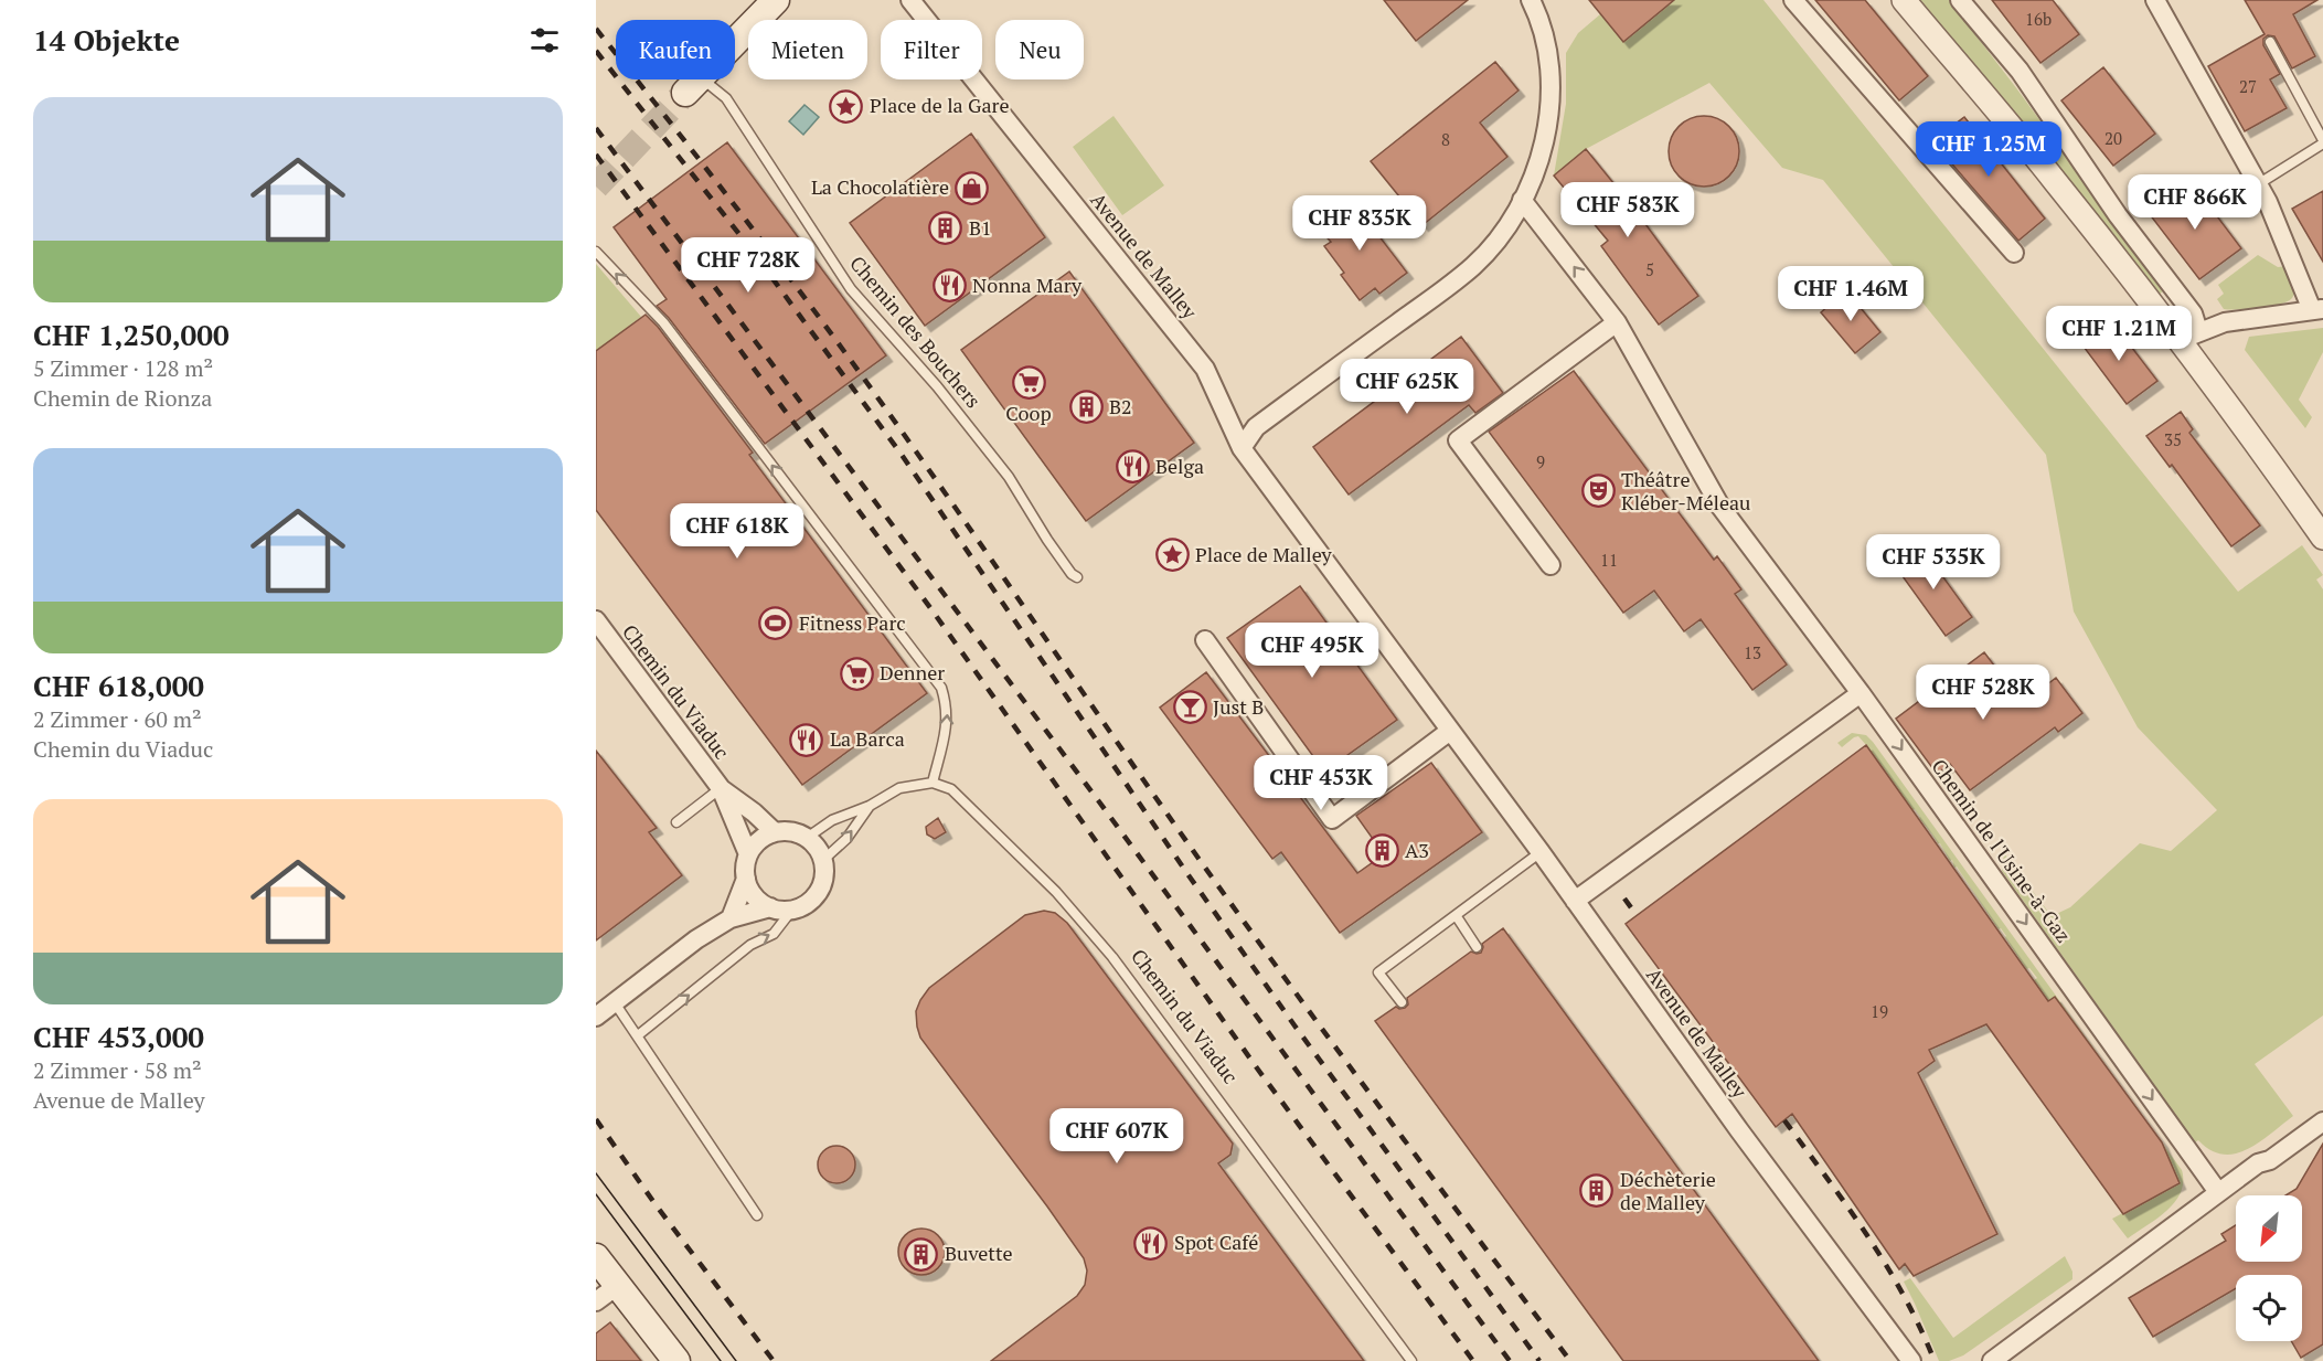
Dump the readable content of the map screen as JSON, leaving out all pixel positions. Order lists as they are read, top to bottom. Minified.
{"streets":{"street":["Avenue de Malley","Chemin du Viaduc","Chemin de l'Usine-à-Gaz"],"lane":["Chemin des Bouchers"]},"places":{"place":["Place de la Gare","Place de Malley"],"shop":["La Chocolatière"],"building":["B1","B2","A3","Déchèterie de Malley","Buvette"],"restaurant":["Nonna Mary","Belga","La Barca","Spot Café"],"supermarket":["Coop","Denner"],"theatre":["Théâtre Kléber-Méleau"],"sports":["Fitness Parc"],"bar":["Just B"]},"house_numbers":["16b","27","20","8","5","35","9","11","13","19"],"north":"bottom left","page":{"heading":"14 Objekte","chip":["Kaufen","Mieten","Filter","Neu"],"list":[{"name":"CHF 1,250,000","note":"5 Zimmer · 128 m² · Chemin de Rionza"},{"name":"CHF 618,000","note":"2 Zimmer · 60 m² · Chemin du Viaduc"},{"name":"CHF 453,000","note":"2 Zimmer · 58 m² · Avenue de Malley"}],"price":["CHF 1.25M","CHF 866K","CHF 583K","CHF 835K","CHF 728K","CHF 1.46M","CHF 1.21M","CHF 625K","CHF 618K","CHF 535K","CHF 495K","CHF 528K","CHF 453K","CHF 607K"]}}
